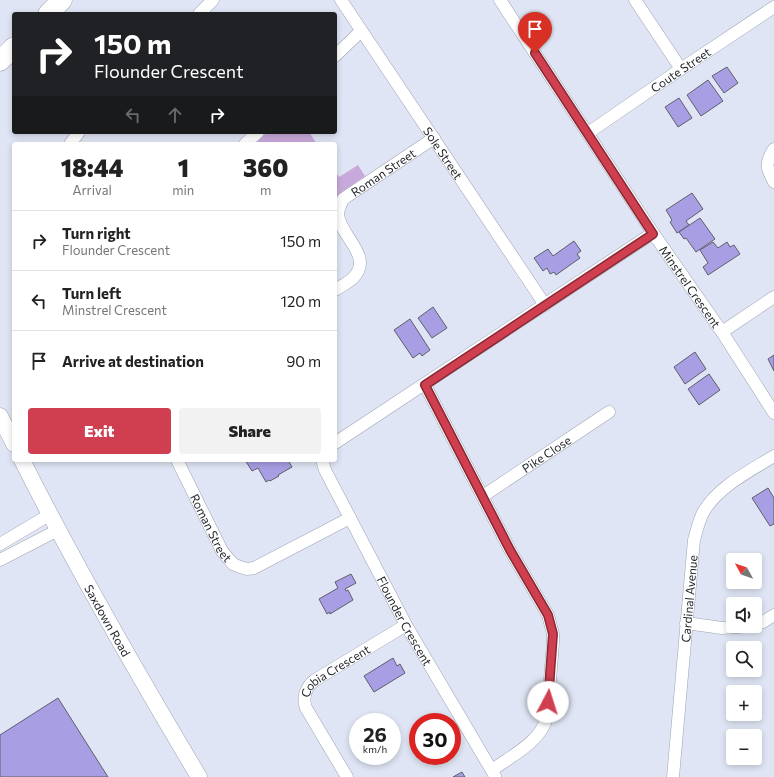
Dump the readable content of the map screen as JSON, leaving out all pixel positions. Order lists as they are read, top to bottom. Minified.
{"streets":{"street":["Coute Street","Sole Street","Roman Street","Minstrel Crescent","Pike Close","Cardinal Avenue","Saxdown Road","Flounder Crescent","Cobia Crescent"]},"crossings":[["Coute Street","Minstrel Crescent"],["Sole Street","Roman Street"],["Roman Street","Flounder Crescent"],["Flounder Crescent","Cobia Crescent"]],"north":"top left","page":{"turn":["150 m","Flounder Crescent"],"eta":["18:44","Arrival","1","min","360","m"],"list":[{"name":"Turn right","note":"Flounder Crescent","value":"150 m"},{"name":"Turn left","note":"Minstrel Crescent","value":"120 m"},{"name":"Arrive at destination","value":"90 m"}],"buttons":["Exit","Share"],"map_buttons":["+","−"],"speed":"26 km/h","limit":"30"}}
